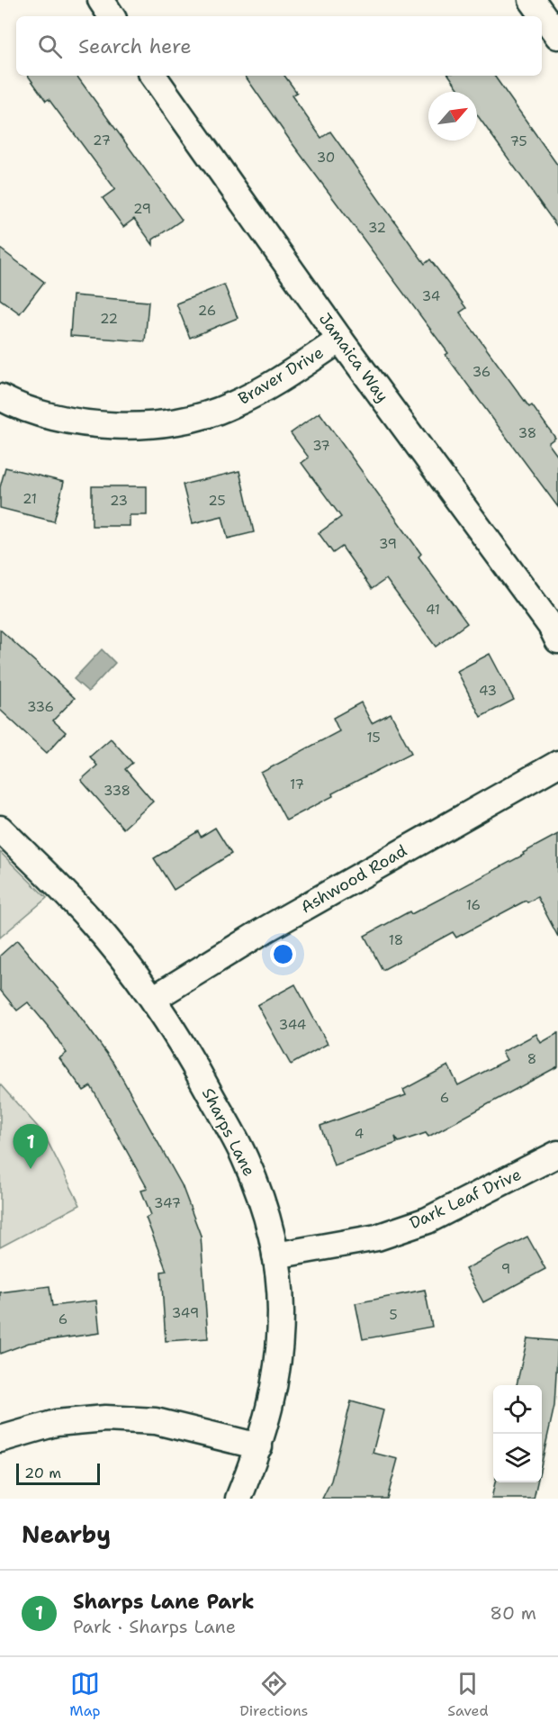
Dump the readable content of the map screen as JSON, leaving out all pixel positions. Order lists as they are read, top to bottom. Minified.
{"streets":{"street":["Jamaica Way","Braver Drive","Ashwood Road","Sharps Lane","Dark Leaf Drive"]},"crossings":[["Jamaica Way","Braver Drive"],["Ashwood Road","Sharps Lane"],["Sharps Lane","Dark Leaf Drive"]],"house_numbers":["27","75","30","29","32","34","26","22","36","38","37","21","23","25","39","41","43","336","15","17","338","16","18","344","8","6","4","347","9","349","5","6"],"scale_bar":"20 m","north":"top right","page":{"search":"Search here","pins":"1","scale":"20 m","heading":"Nearby","list":[{"mark":"1","name":"Sharps Lane Park","note":"Park · Sharps Lane","value":"80 m"}],"nav":["Map","Directions","Saved"]}}
